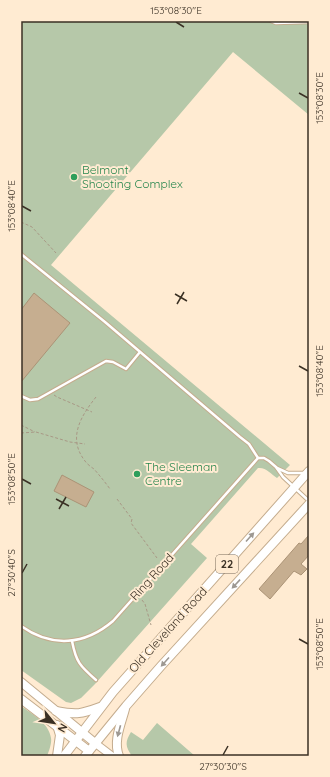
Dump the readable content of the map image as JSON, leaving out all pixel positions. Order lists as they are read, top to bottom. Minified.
{"streets":{"main road":["22","Old Cleveland Road"],"lane":["Ring Road"]},"places":["Belmont Shooting Complex","The Sleeman Centre"],"north":"bottom right","coordinates":["153°08'30\"E","153°08'40\"E","153°08'50\"E","27°30'40\"S","27°30'30\"S"]}
